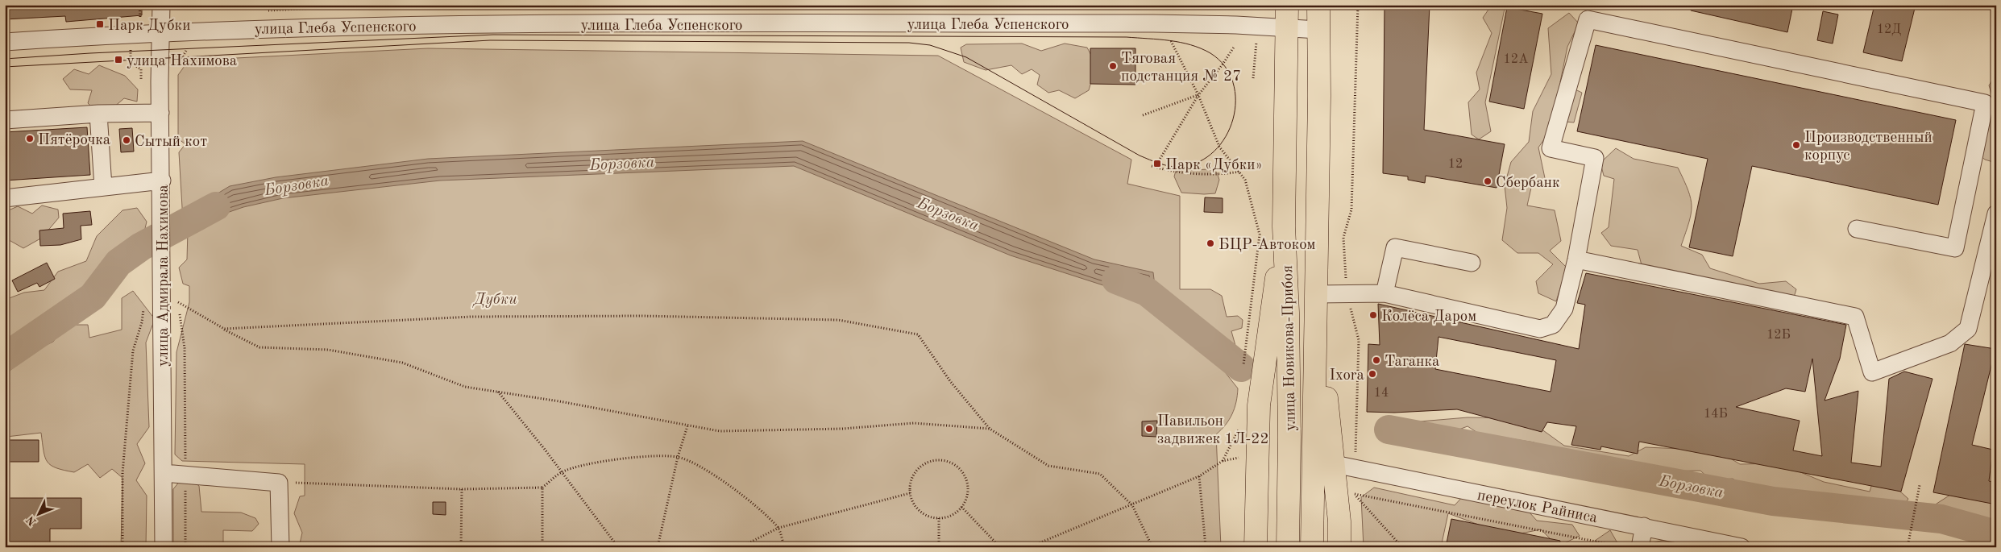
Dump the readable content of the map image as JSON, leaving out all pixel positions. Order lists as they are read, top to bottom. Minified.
{"streets":{"main road":["улица Новикова-Прибоя"],"street":["улица Глеба Успенского","улица Адмирала Нахимова","переулок Райниса"]},"crossings":[["улица Глеба Успенского","улица Адмирала Нахимова"],["улица Глеба Успенского","улица Новикова-Прибоя"]],"water":["Борзовка"],"parks":["Дубки"],"places":{"transit":["Парк Дубки","улица Нахимова","Парк «Дубки»"],"other":["Тяговая подстанция № 27","Пятёрочка","Сытый кот","Производственный корпус","Сбербанк","БЦР-Автоком","Колёса Даром","Таганка","Ixora","Павильон задвижек 1Л-22"]},"house_numbers":["12Д","12А","12","12Б","14","14Б"],"north":"bottom left"}
